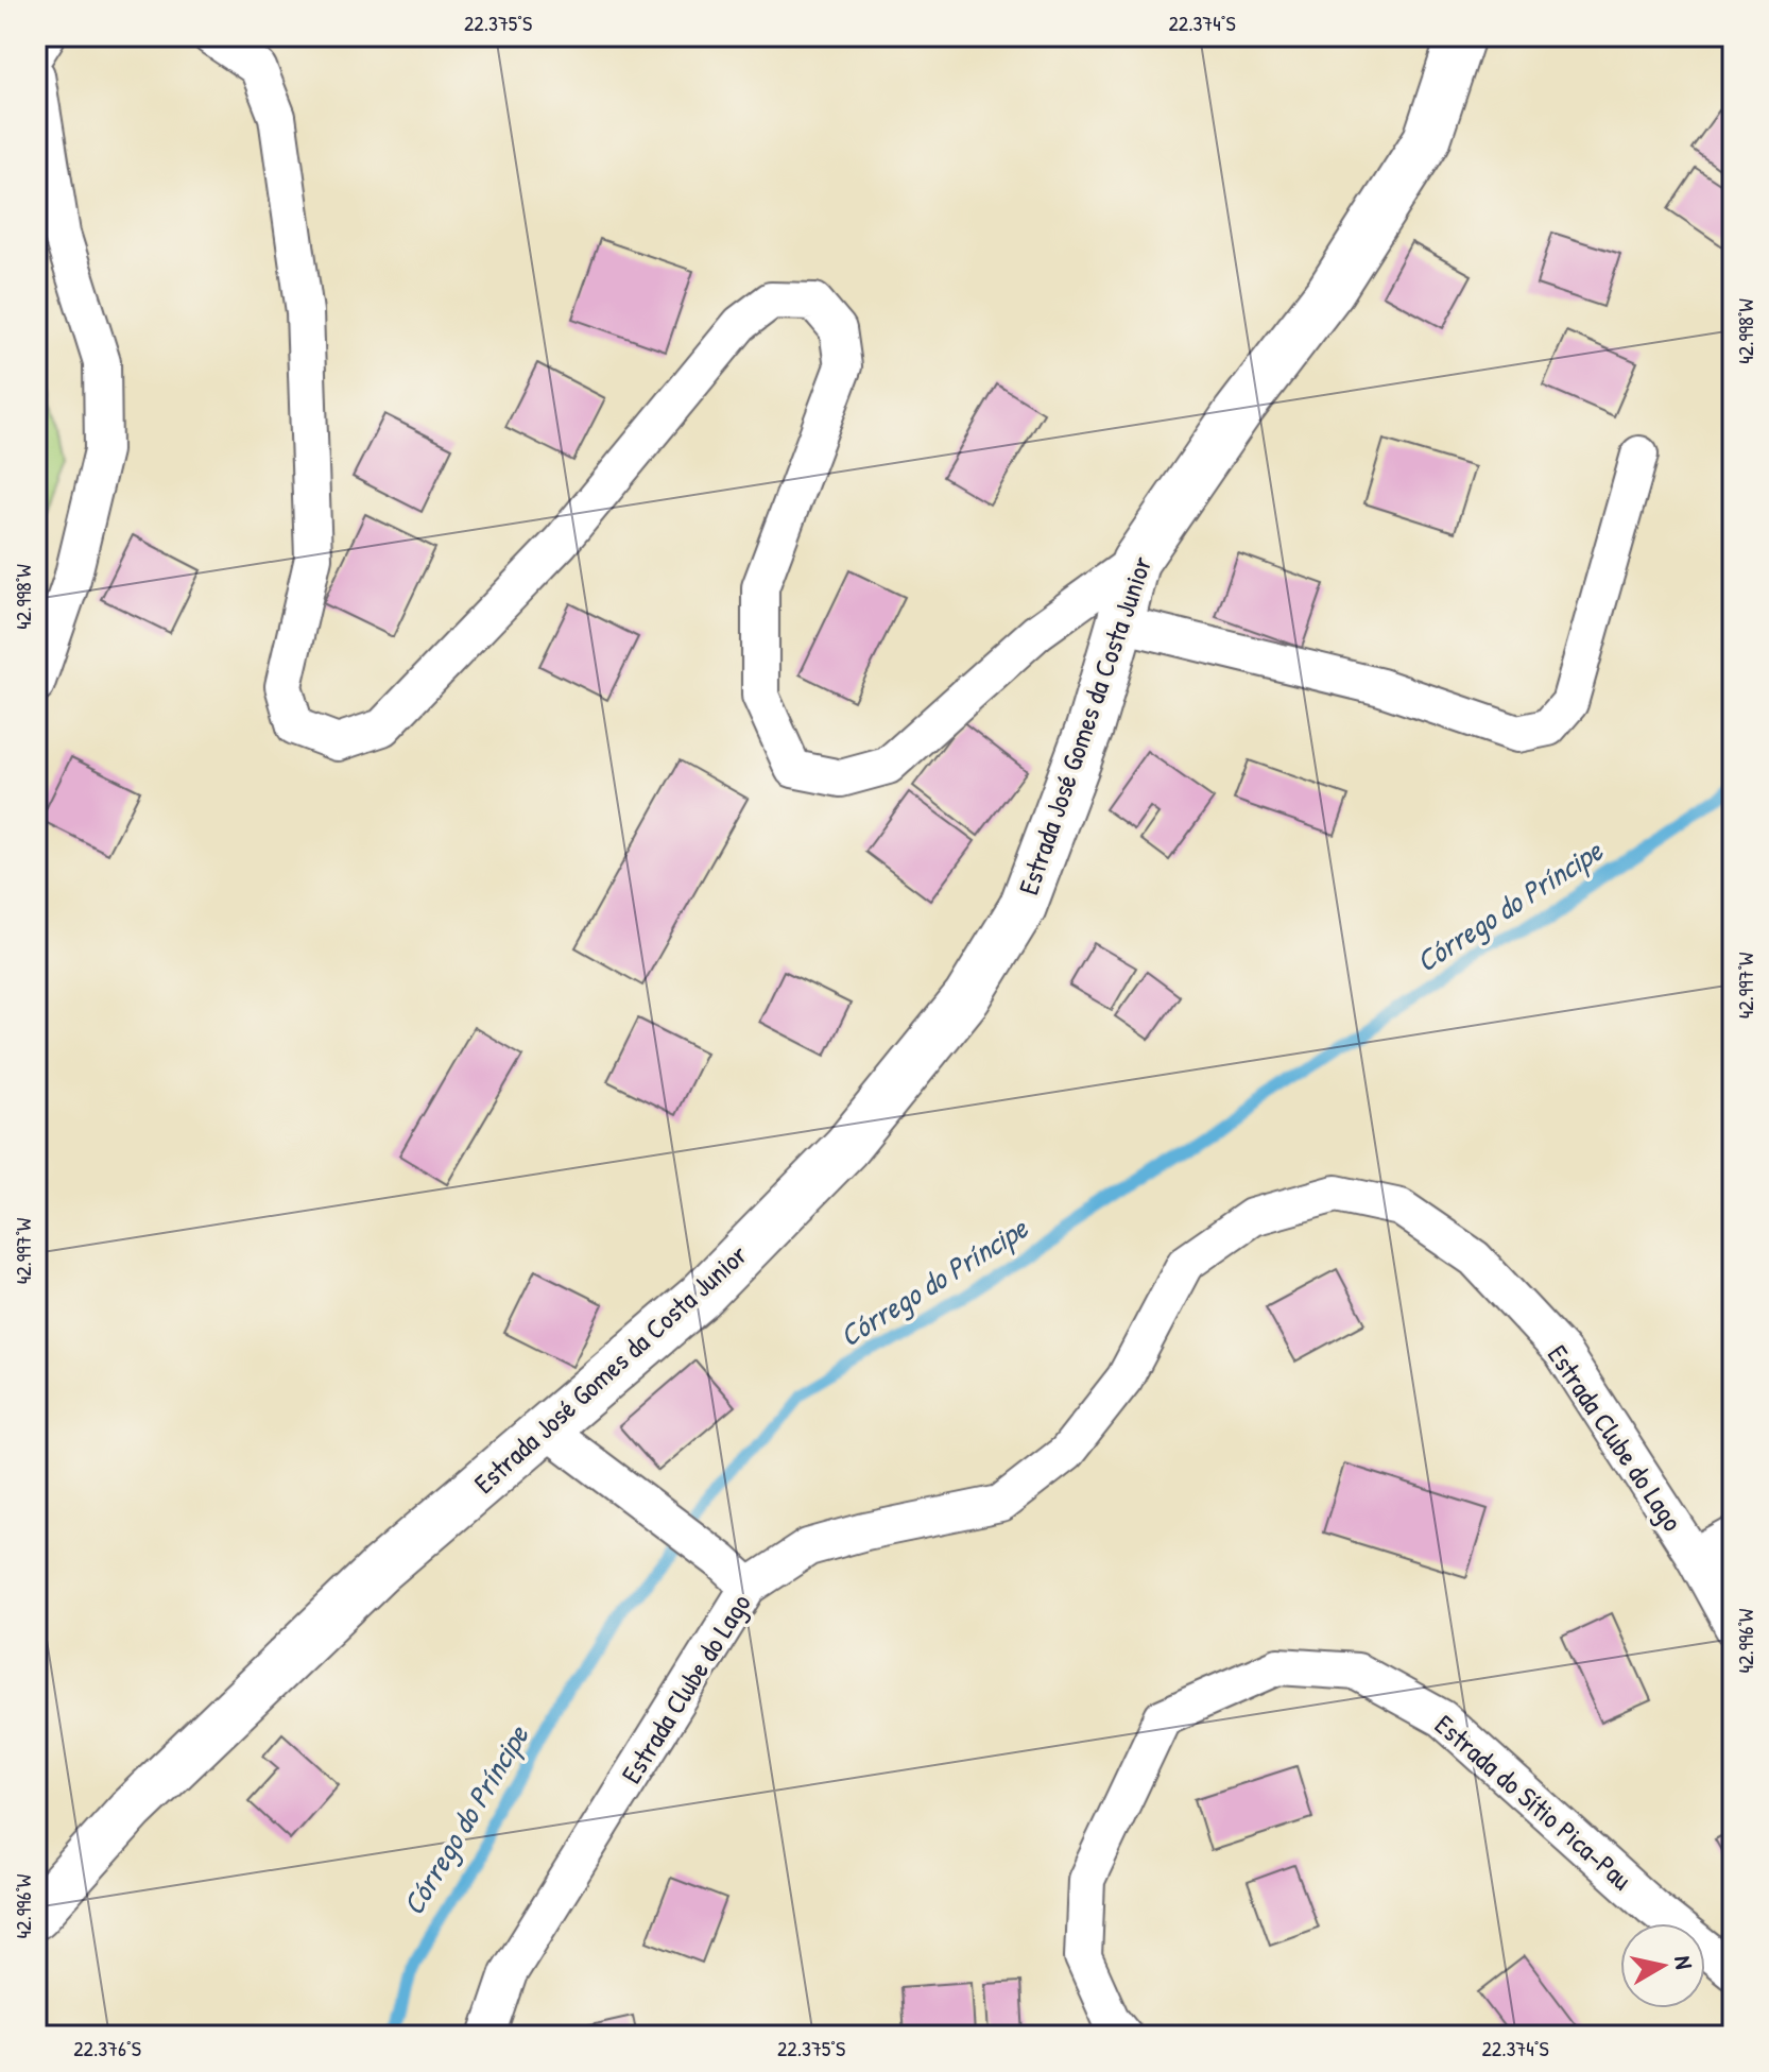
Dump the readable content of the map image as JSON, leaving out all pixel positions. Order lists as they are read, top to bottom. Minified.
{"streets":{"street":["Estrada José Gomes da Costa Junior","Estrada Clube do Lago","Estrada do Sítio Pica-Pau"]},"water":["Córrego do Príncipe"],"north":"right","coordinates":["22.375°S","22.374°S","42.998°W","42.997°W","42.996°W","22.376°S"]}
